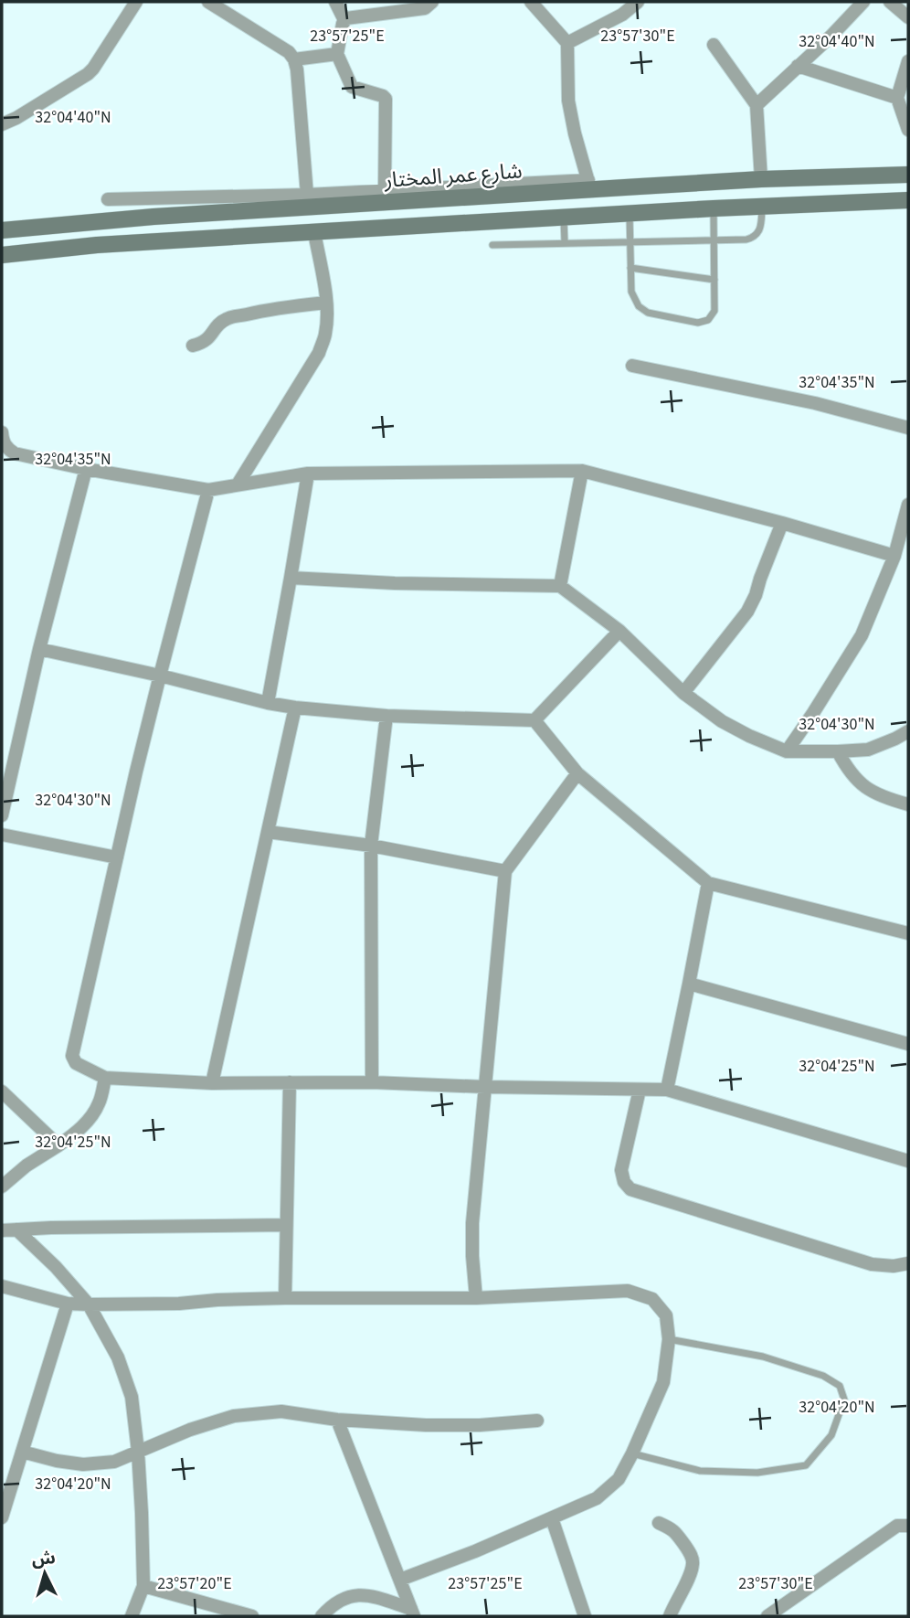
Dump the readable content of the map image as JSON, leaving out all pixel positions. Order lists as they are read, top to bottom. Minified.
{"streets":{"street":["شارع عمر المختار"]},"north":"top","coordinates":["23°57'25\"E","23°57'30\"E","32°04'40\"N","32°04'35\"N","32°04'30\"N","32°04'25\"N","32°04'20\"N","23°57'20\"E"]}
